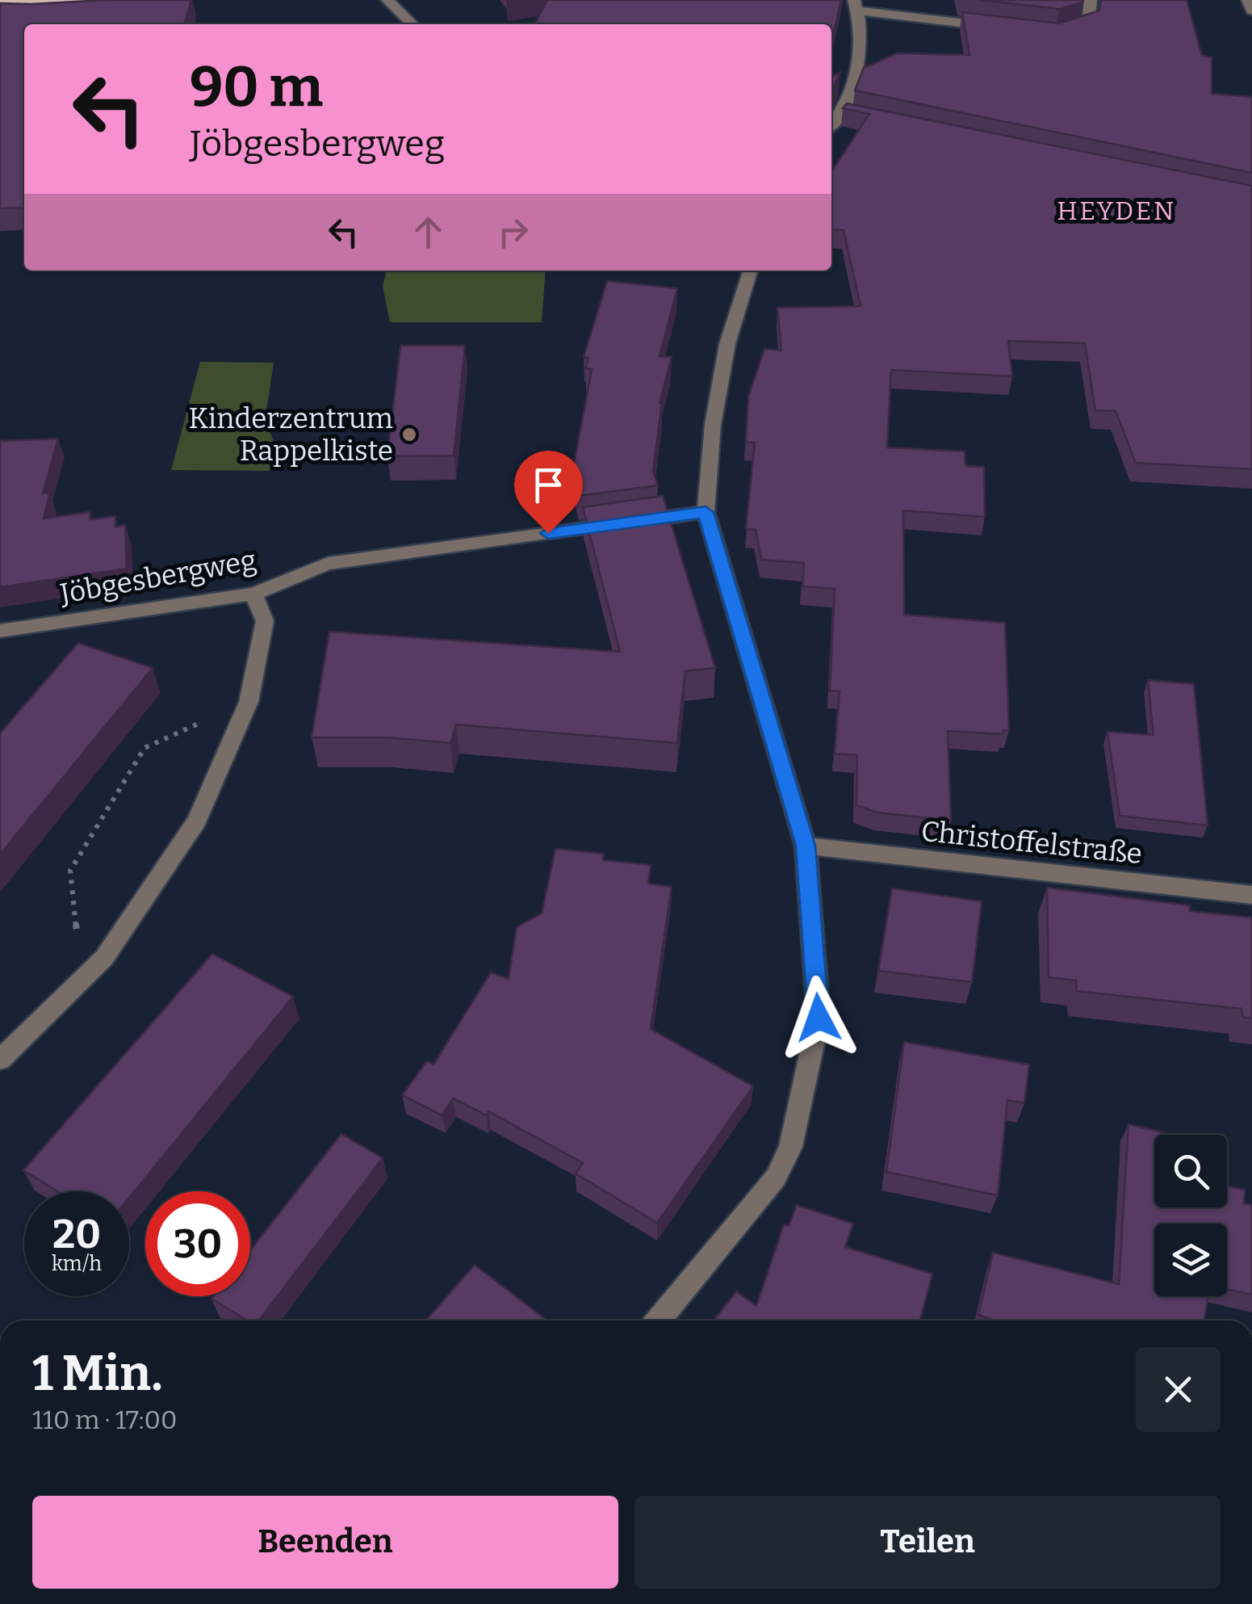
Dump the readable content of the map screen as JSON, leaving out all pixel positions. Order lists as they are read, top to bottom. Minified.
{"streets":{"street":["Jöbgesbergweg","Christoffelstraße"]},"districts":["HEYDEN"],"places":["Kinderzentrum Rappelkiste"],"page":{"turn":["90 m","Jöbgesbergweg"],"speed":"20 km/h","limit":"30","heading":["1 Min.","110 m · 17:00"],"buttons":["Beenden","Teilen"]}}
